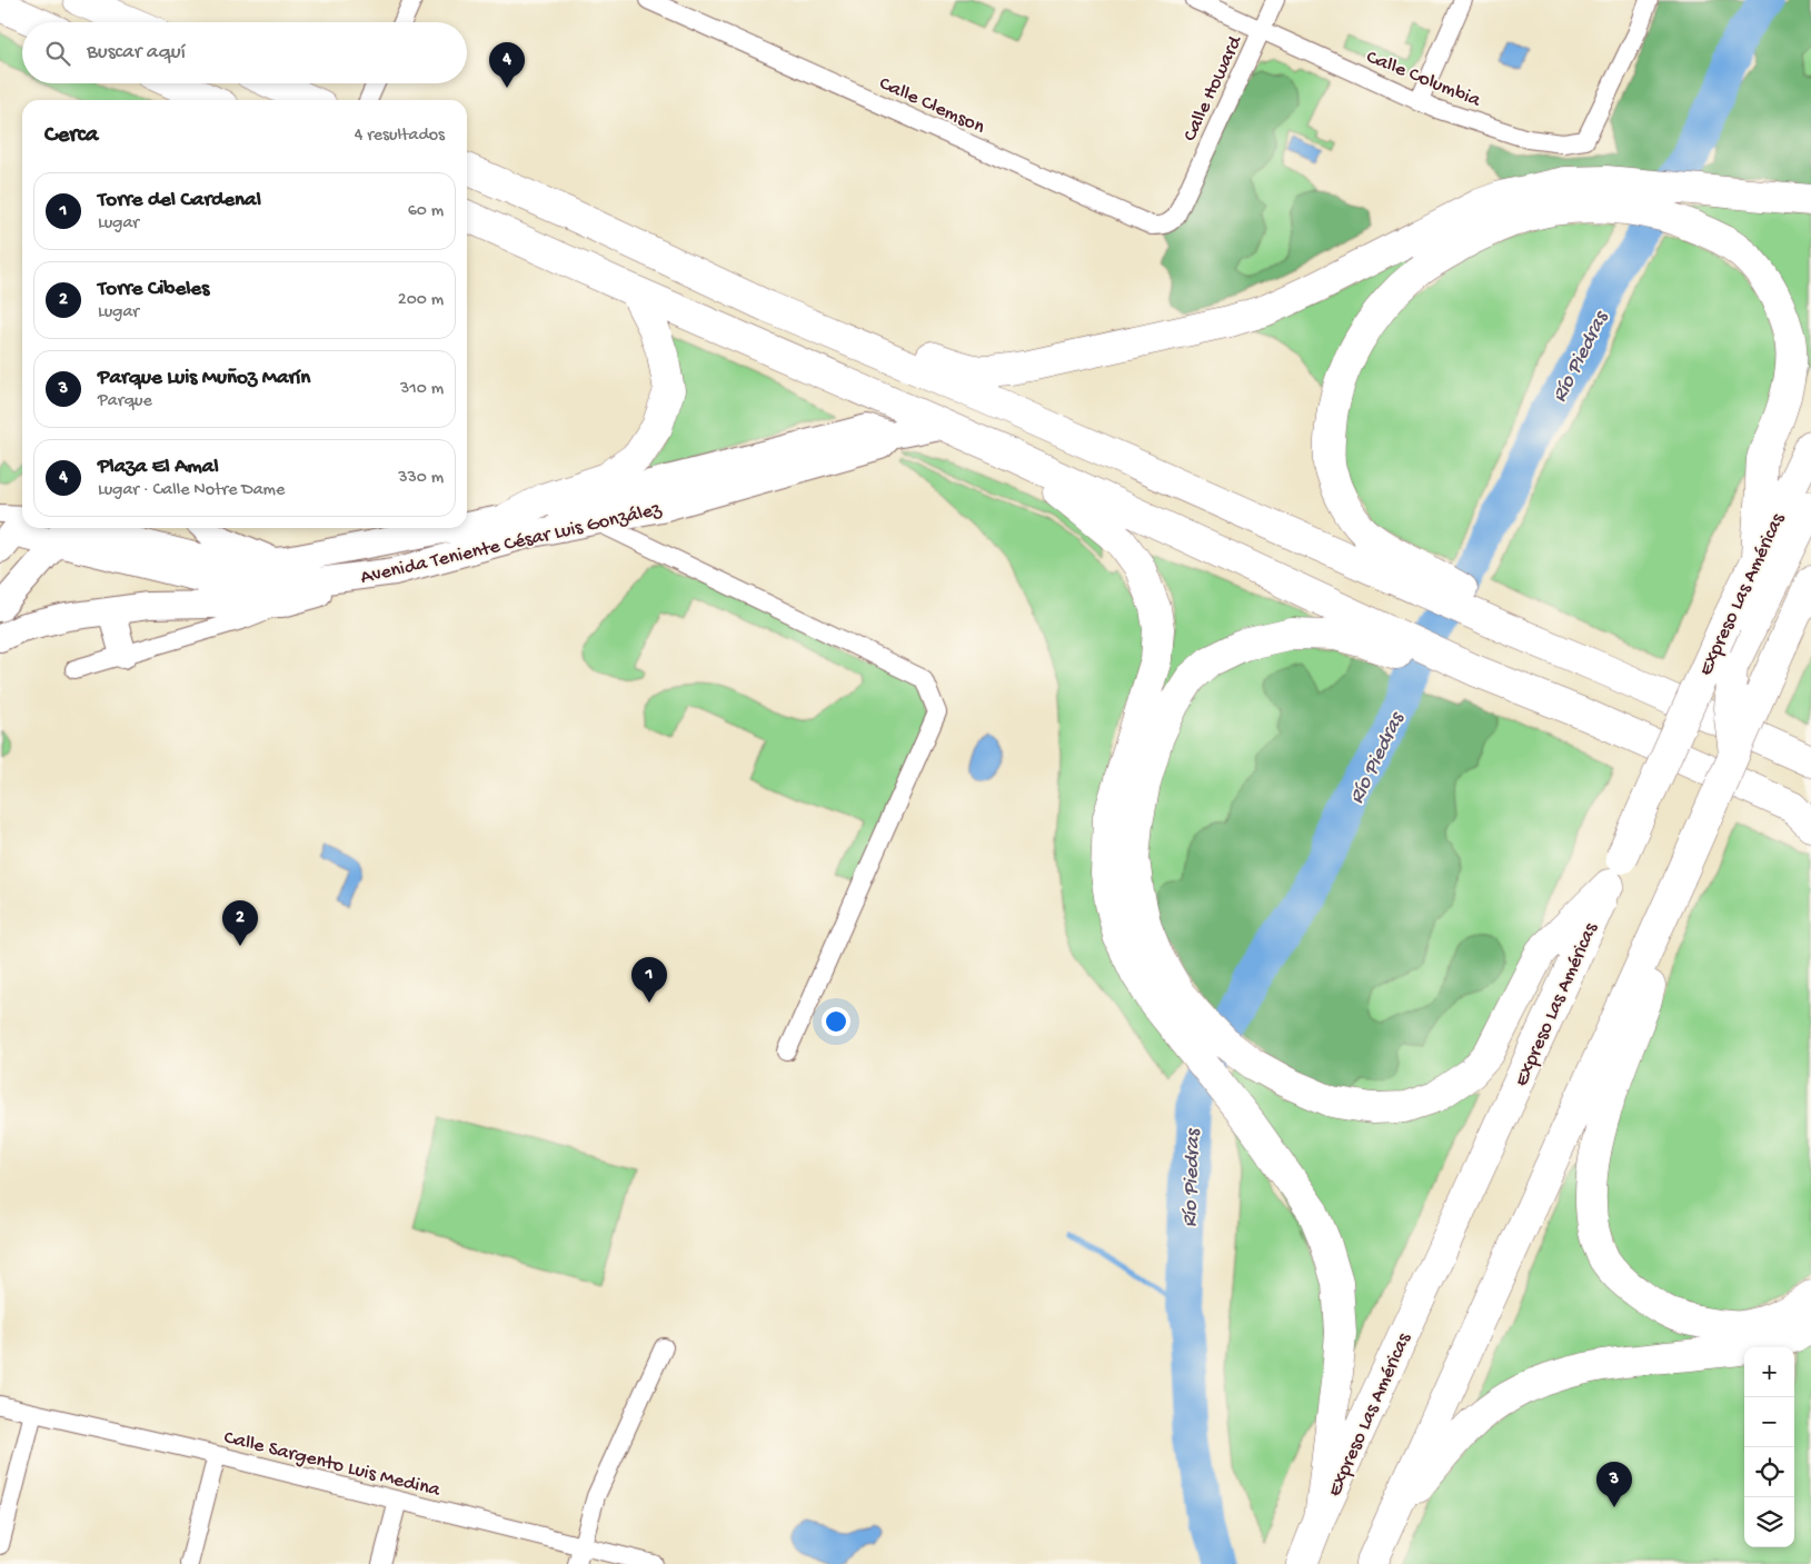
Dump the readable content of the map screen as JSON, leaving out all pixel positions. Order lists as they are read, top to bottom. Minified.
{"streets":{"highway":["Expreso Las Américas"],"street":["Calle Columbia","Calle Howard","Calle Clemson","Avenida Teniente César Luis González","Calle Sargento Luis Medina"]},"crossings":[["Calle Columbia","Calle Howard"],["Calle Howard","Calle Clemson"]],"water":["Río Piedras"],"page":{"search":"Buscar aquí","pins":["4","2","1","3"],"heading":["Cerca","4 resultados"],"list":[{"mark":"1","name":"Torre del Cardenal","note":"Lugar","value":"60 m"},{"mark":"2","name":"Torre Cibeles","note":"Lugar","value":"200 m"},{"mark":"3","name":"Parque Luis Muñoz Marín","note":"Parque","value":"310 m"},{"mark":"4","name":"Plaza El Amal","note":"Lugar · Calle Notre Dame","value":"330 m"}],"map_buttons":["+","−"]}}
